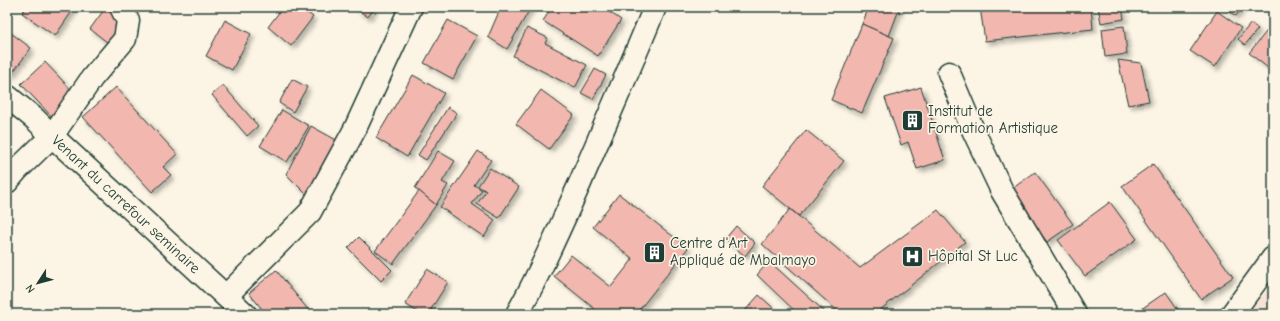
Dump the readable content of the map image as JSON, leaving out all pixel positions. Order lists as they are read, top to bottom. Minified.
{"streets":{"street":["Venant du carrefour seminaire"]},"places":{"building":["Institut de Formation Artistique","Centre d'Art Appliqué de Mbalmayo"],"hospital":["Hôpital St Luc"]},"north":"bottom left"}
